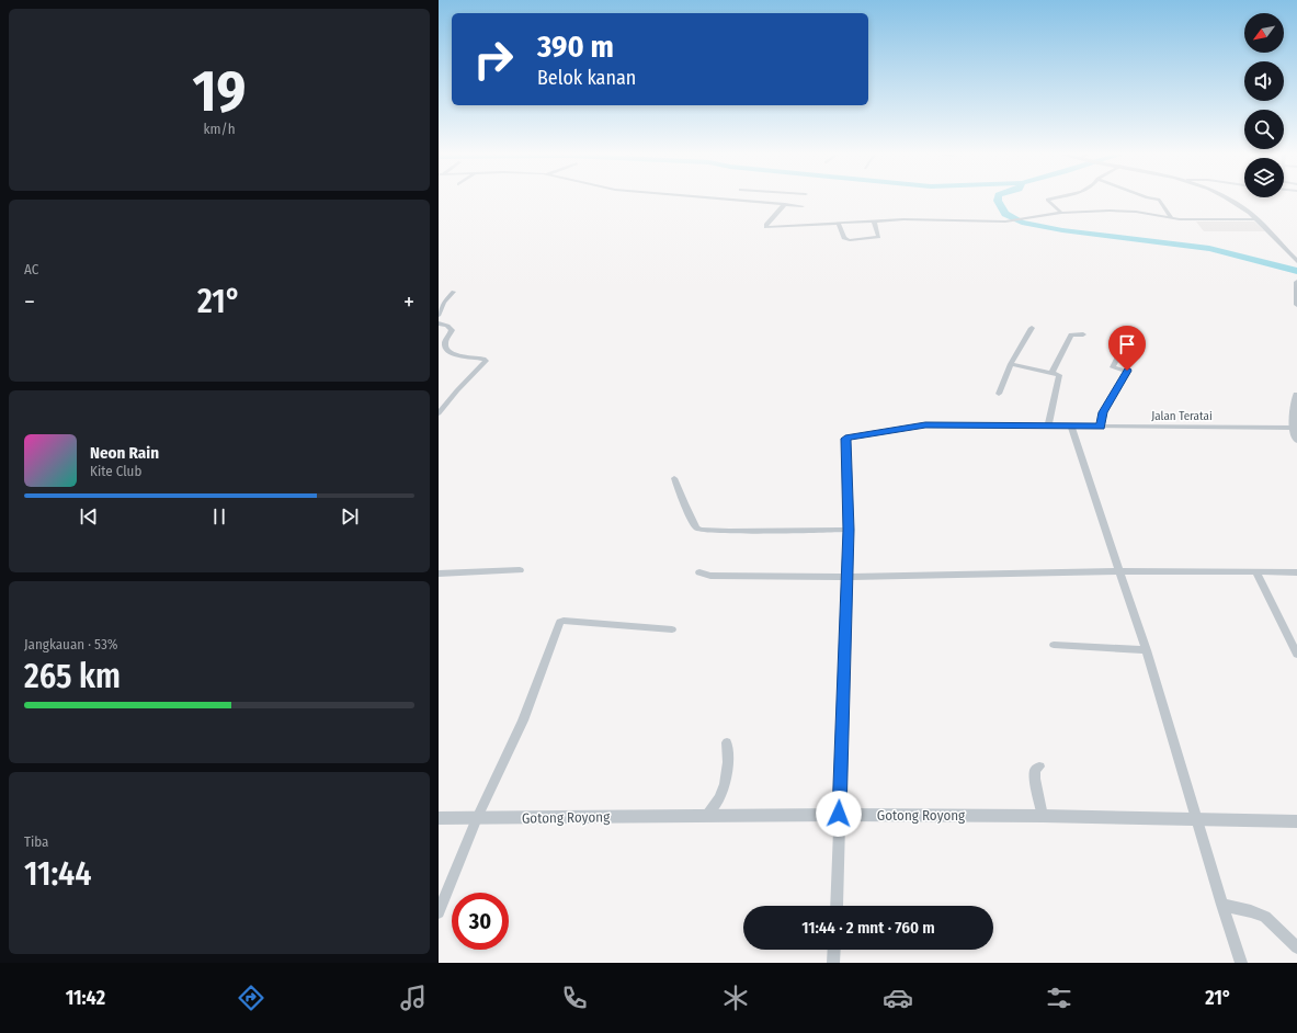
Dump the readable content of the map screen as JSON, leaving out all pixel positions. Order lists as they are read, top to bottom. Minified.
{"streets":{"street":["Jalan Teratai","Gotong Royong"]},"north":"bottom left","page":{"tile":[["19","km/h"],"AC",["Jangkauan · 53%","265 km"],["Tiba","11:44"]],"turn":["390 m","Belok kanan"],"heat":["−","21°","+"],"song":["Neon Rain","Kite Club"],"limit":"30","trip":"11:44 · 2 mnt · 760 m","tabs":["11:42","21°"]}}
